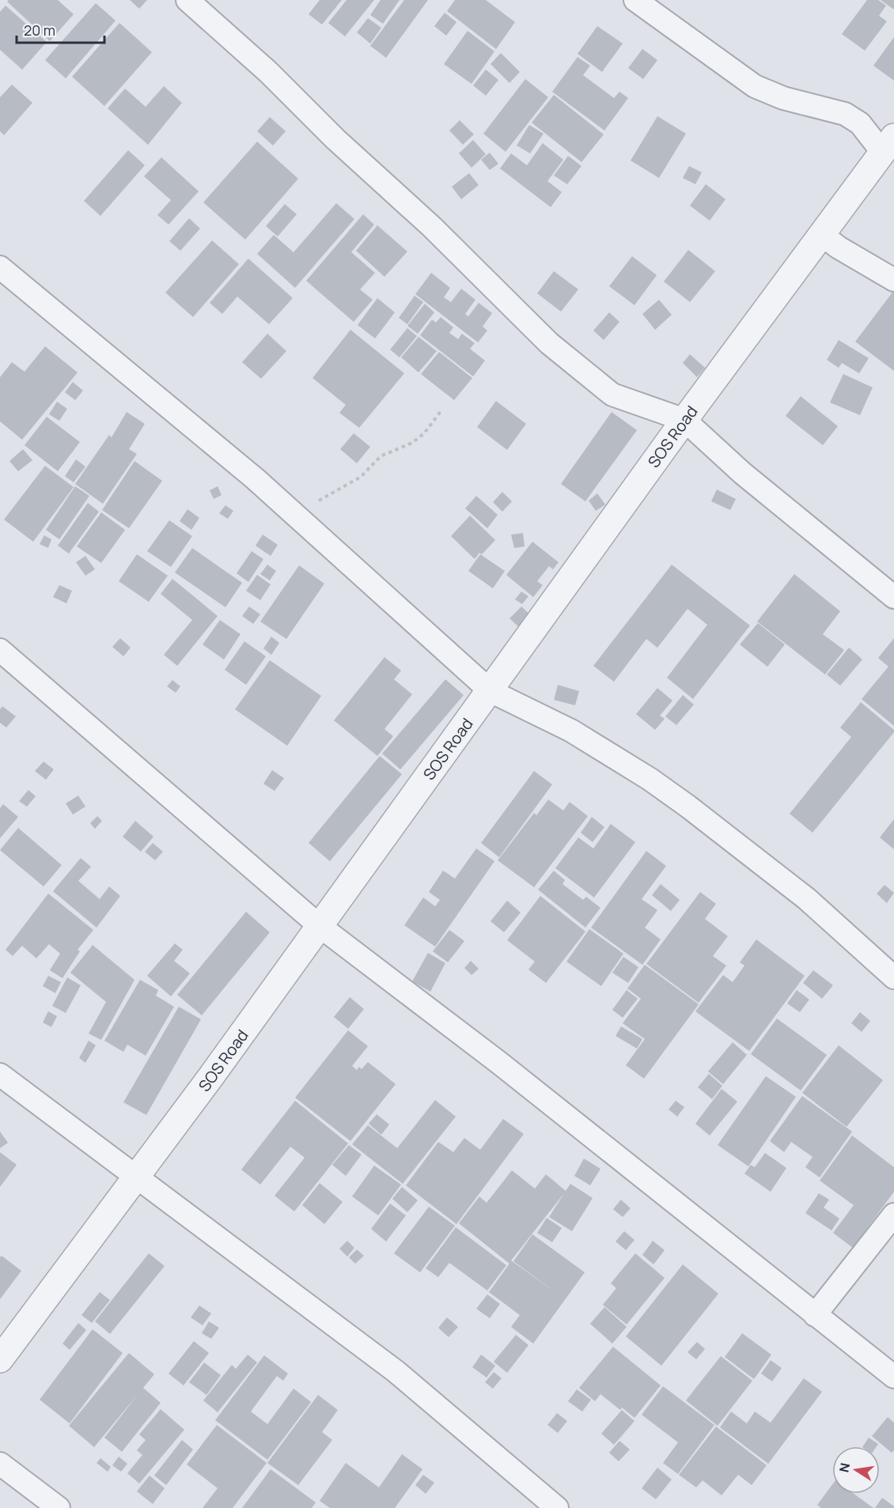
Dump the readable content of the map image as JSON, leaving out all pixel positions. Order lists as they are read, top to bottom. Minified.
{"streets":{"street":["SOS Road"]},"scale_bar":"20 m","north":"left"}
